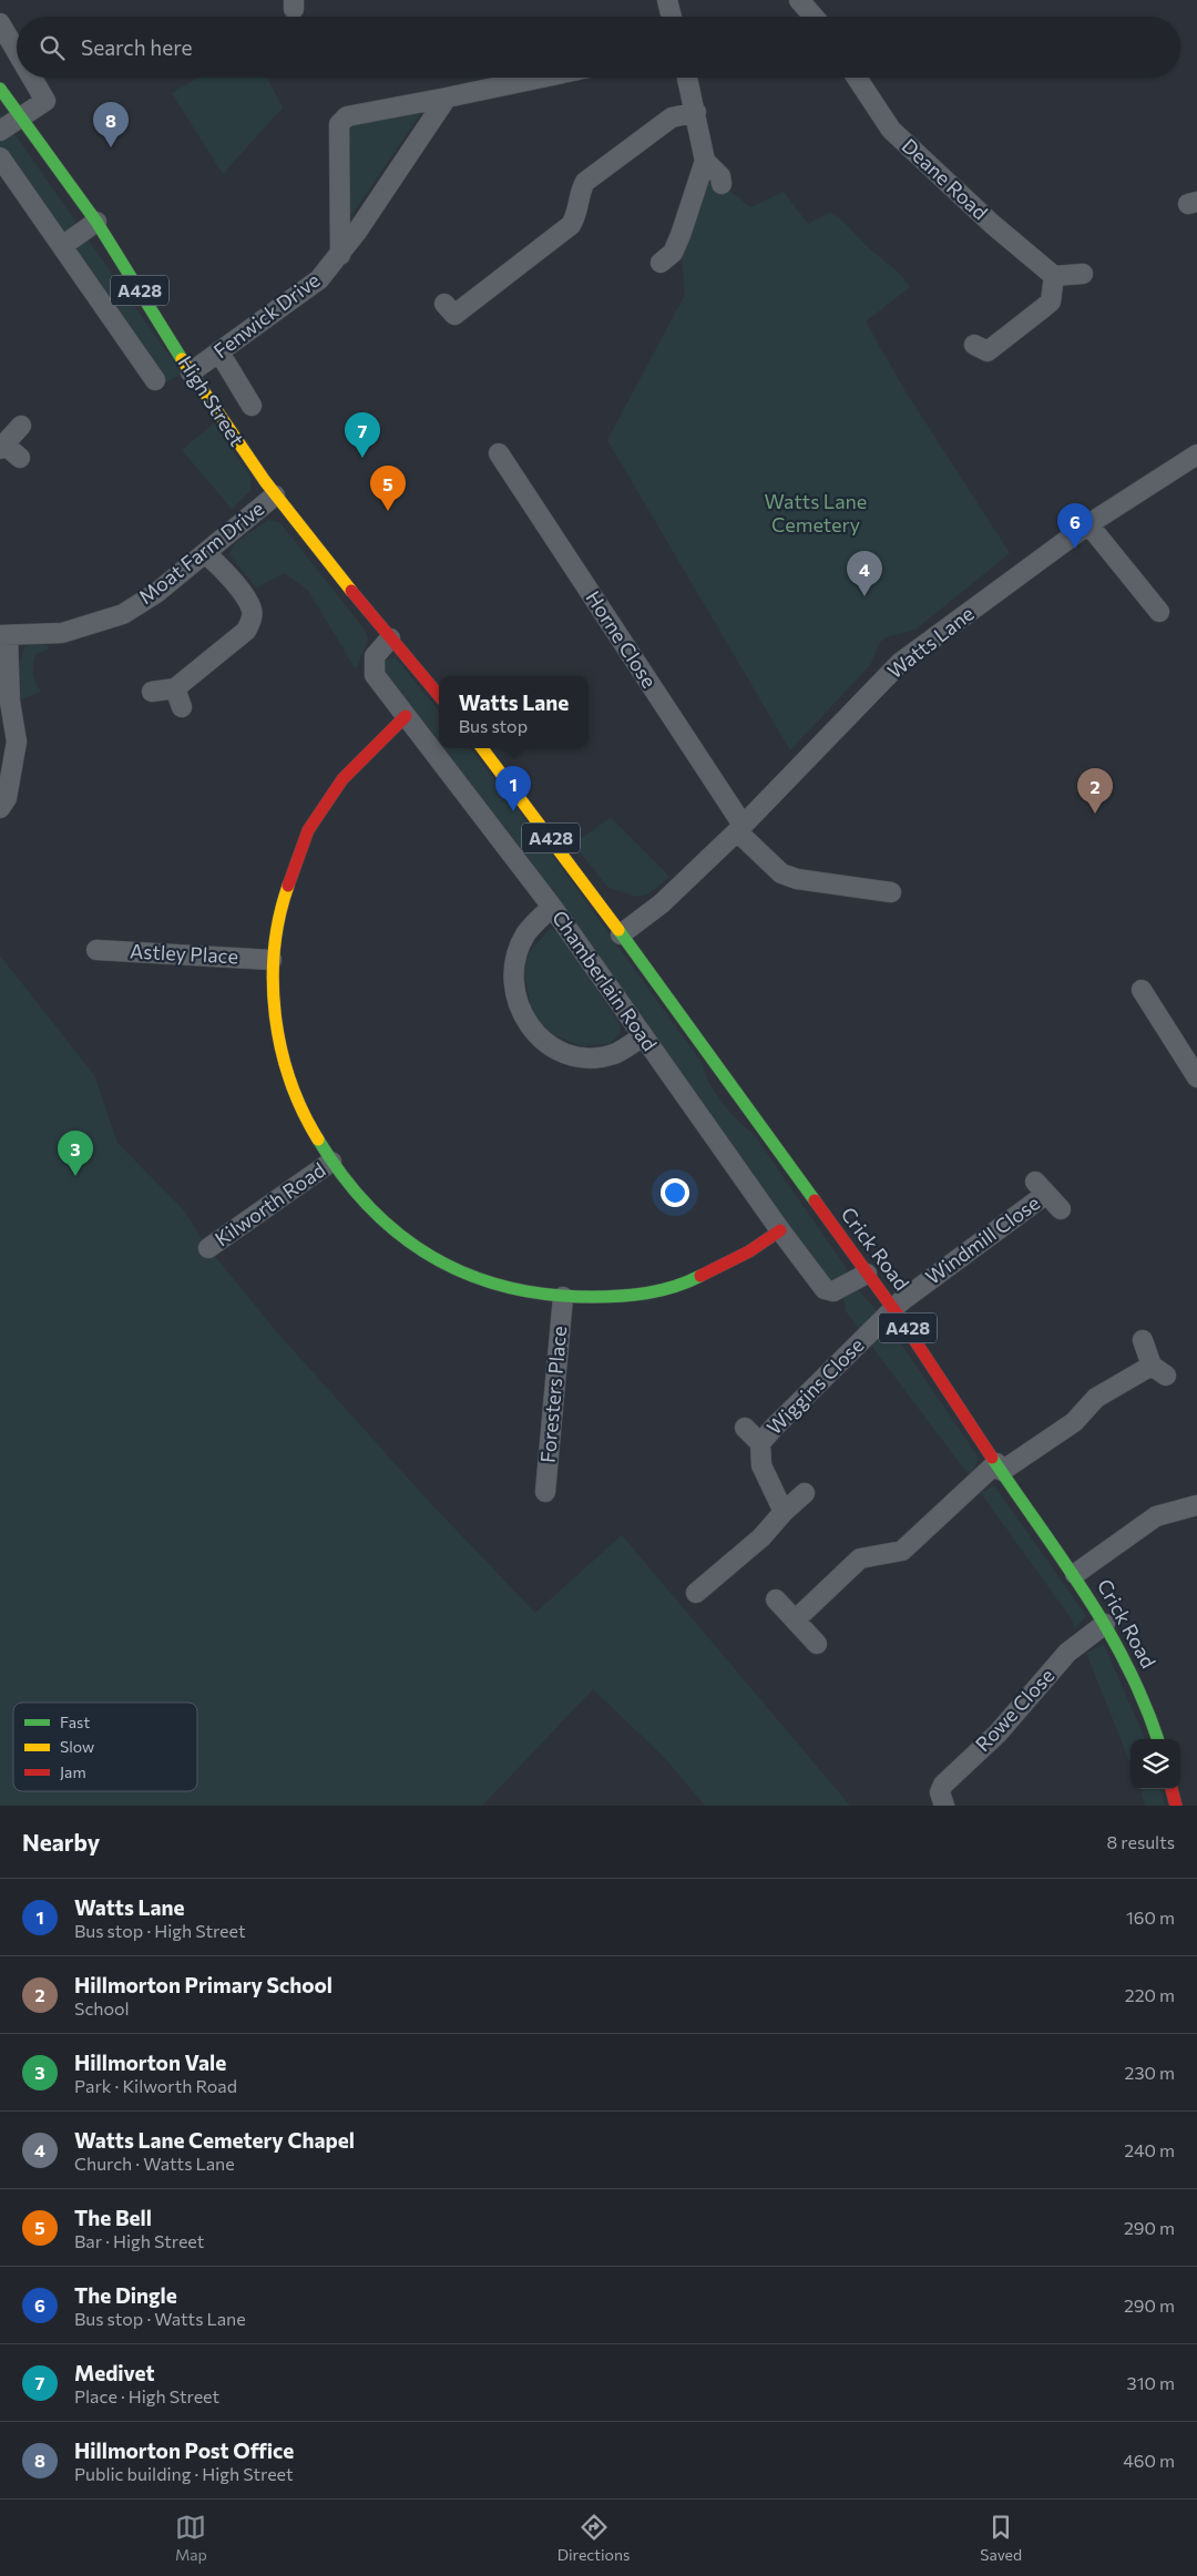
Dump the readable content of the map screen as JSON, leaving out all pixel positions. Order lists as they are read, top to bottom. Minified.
{"streets":{"main road":["A428","High Street","Crick Road"],"street":["Deane Road","Fenwick Drive","Moat Farm Drive","Horne Close","Watts Lane","Astley Place","Chamberlain Road","Kilworth Road","Windmill Close","Wiggins Close","Foresters Place","Rowe Close"]},"crossings":[["A428","Watts Lane"],["A428","Crick Road"],["Fenwick Drive","High Street"],["High Street","Moat Farm Drive"],["High Street","Chamberlain Road"],["Horne Close","Watts Lane"],["Watts Lane","Crick Road"],["Chamberlain Road","Crick Road"],["Windmill Close","Crick Road"],["Windmill Close","Wiggins Close"],["Crick Road","Wiggins Close"],["Crick Road","Rowe Close"]],"parks":["Watts Lane Cemetery"],"legend":["Fast","Slow","Jam"],"page":{"search":"Search here","pins":["8","7","5","6","4","1","2","3"],"popup":["Watts Lane","Bus stop"],"heading":["Nearby","8 results"],"list":[{"mark":"1","name":"Watts Lane","note":"Bus stop · High Street","value":"160 m"},{"mark":"2","name":"Hillmorton Primary School","note":"School","value":"220 m"},{"mark":"3","name":"Hillmorton Vale","note":"Park · Kilworth Road","value":"230 m"},{"mark":"4","name":"Watts Lane Cemetery Chapel","note":"Church · Watts Lane","value":"240 m"},{"mark":"5","name":"The Bell","note":"Bar · High Street","value":"290 m"},{"mark":"6","name":"The Dingle","note":"Bus stop · Watts Lane","value":"290 m"},{"mark":"7","name":"Medivet","note":"Place · High Street","value":"310 m"},{"mark":"8","name":"Hillmorton Post Office","note":"Public building · High Street","value":"460 m"}],"nav":["Map","Directions","Saved"]}}
